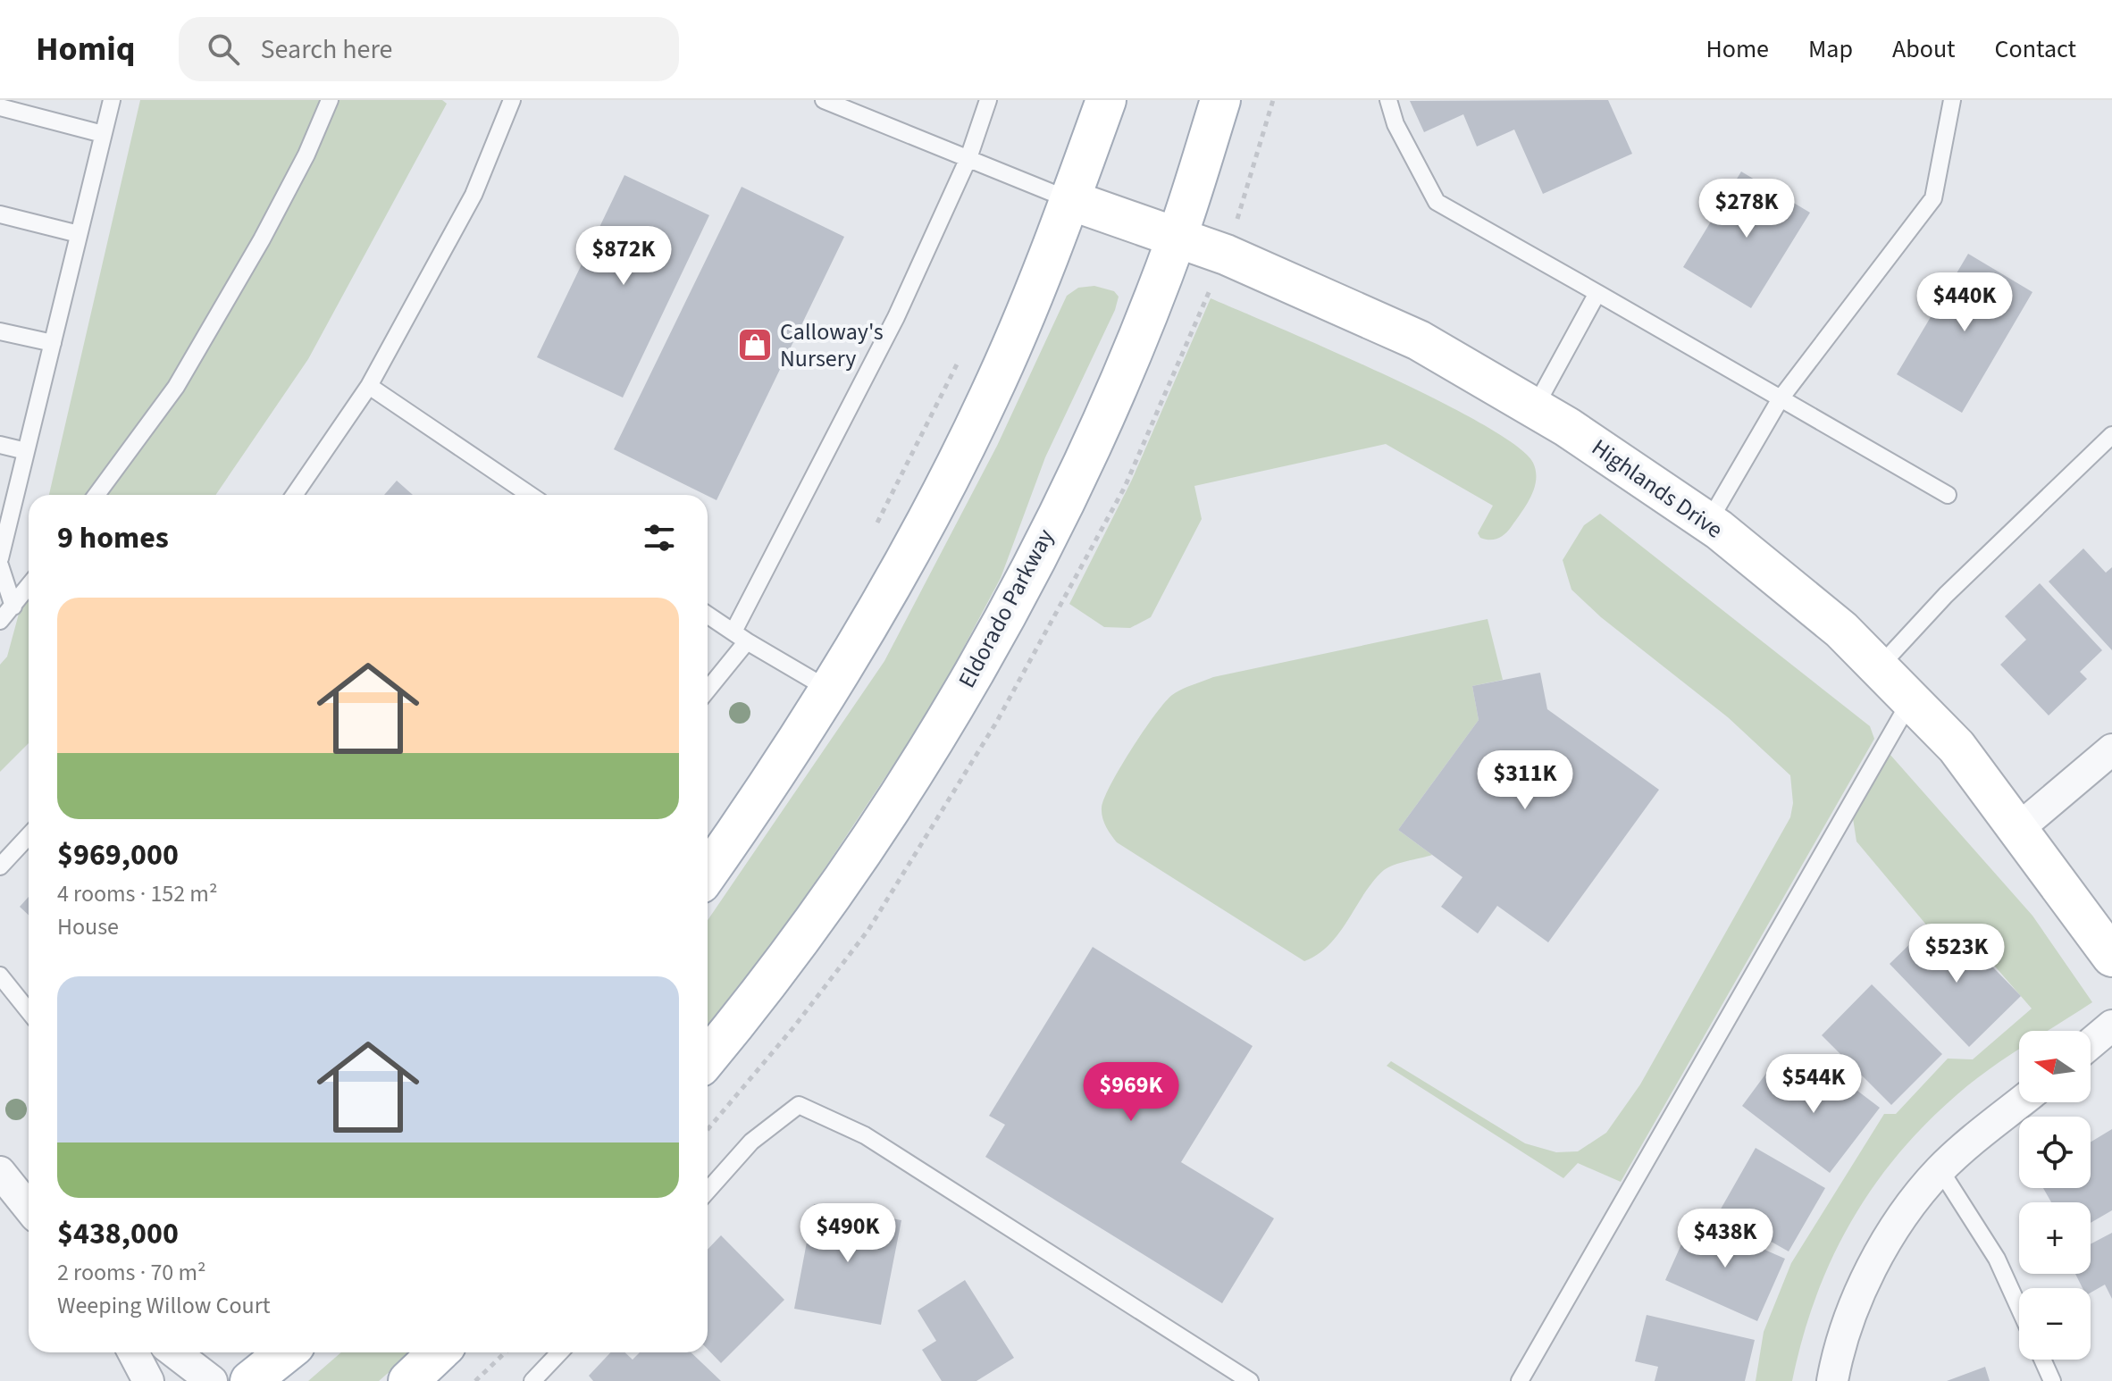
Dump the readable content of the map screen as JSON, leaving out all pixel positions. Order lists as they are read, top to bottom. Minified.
{"streets":{"main road":["Highlands Drive","Eldorado Parkway"]},"crossings":[["Highlands Drive","Eldorado Parkway"]],"places":{"shop":["Calloway's Nursery"]},"north":"left","page":{"header":"Homiq","search":"Search here","nav":["Home","Map","About","Contact"],"price":["$278K","$872K","$440K","$311K","$523K","$544K","$969K","$490K","$438K"],"heading":"9 homes","list":[{"name":"$969,000","note":"4 rooms · 152 m² · House"},{"name":"$438,000","note":"2 rooms · 70 m² · Weeping Willow Court"}],"map_buttons":["+","−"]}}
